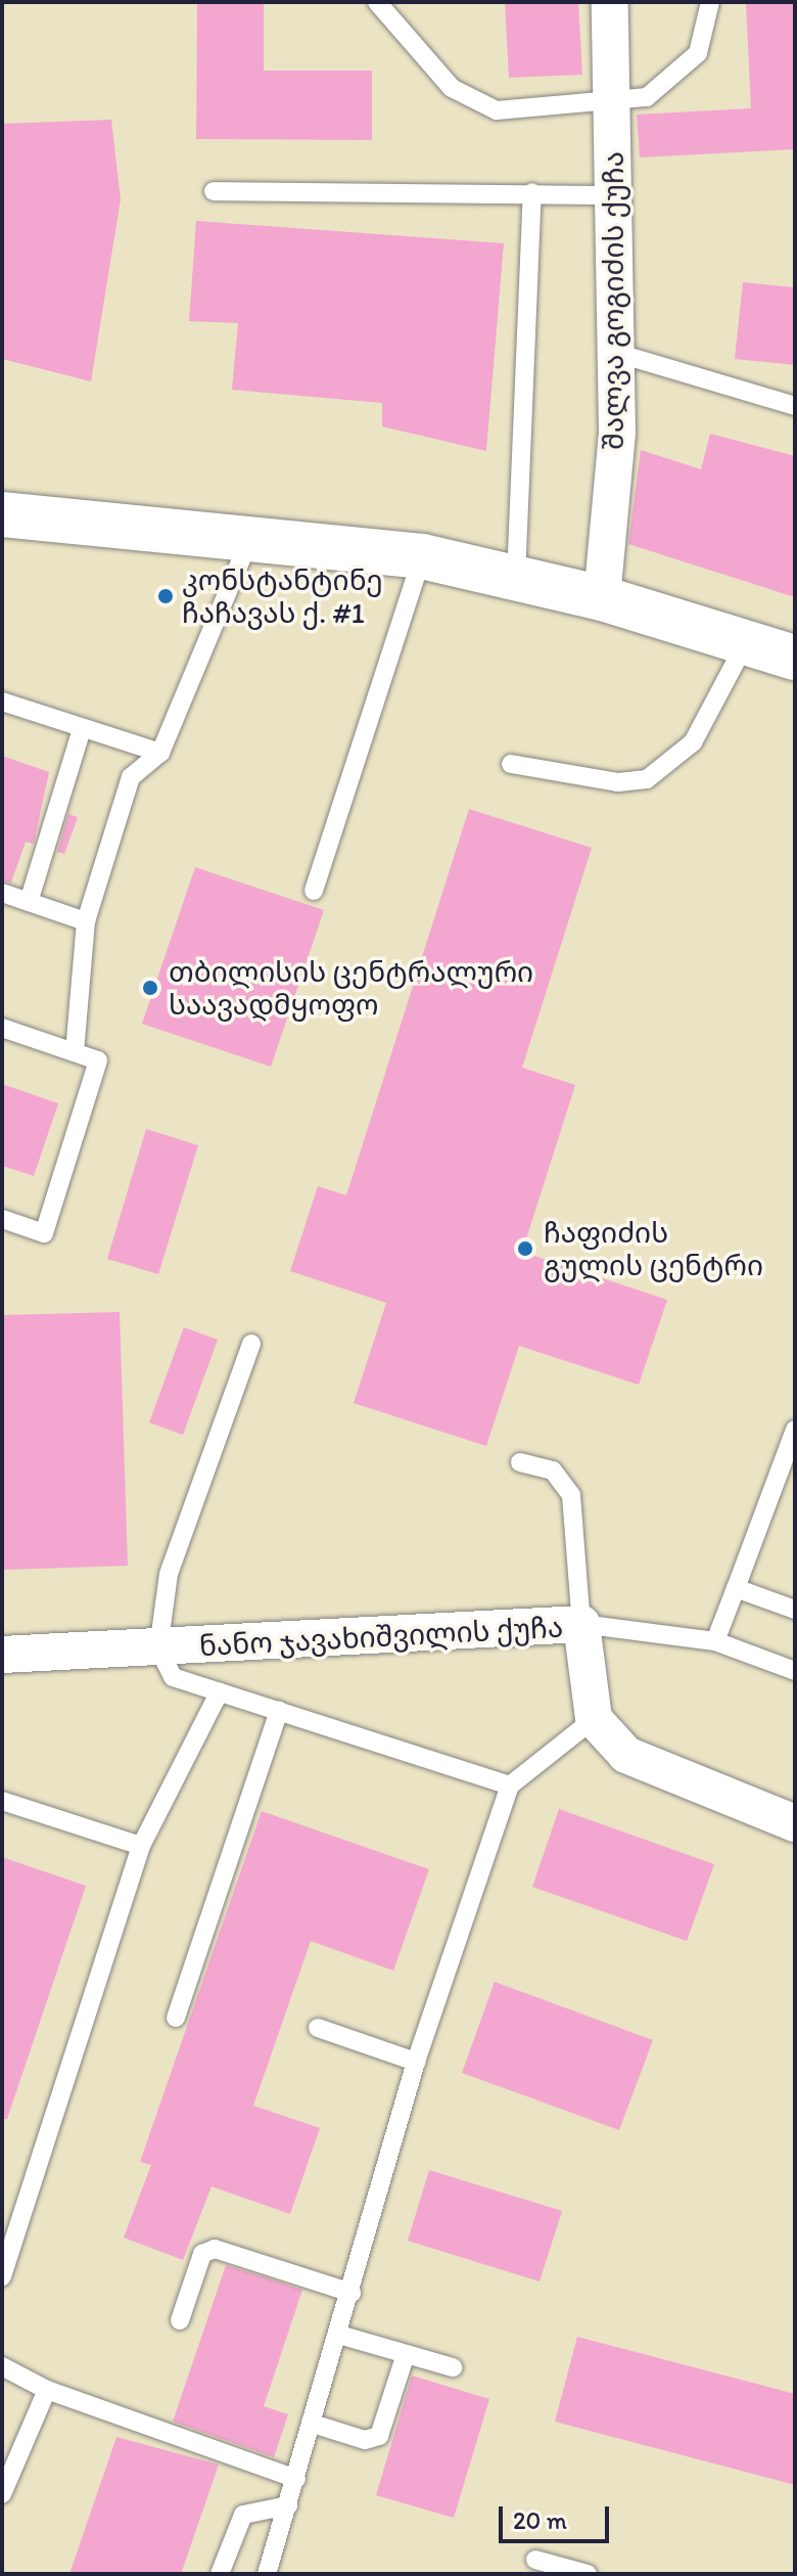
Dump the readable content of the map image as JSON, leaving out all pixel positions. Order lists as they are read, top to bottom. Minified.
{"streets":{"street":["შალვა გოგიძის ქუჩა","ნანო ჯავახიშვილის ქუჩა"]},"places":["კონსტანტინე ჩაჩავას ქ. #1","თბილისის ცენტრალური საავადმყოფო","ჩაფიძის გულის ცენტრი"],"scale_bar":"20 m"}
